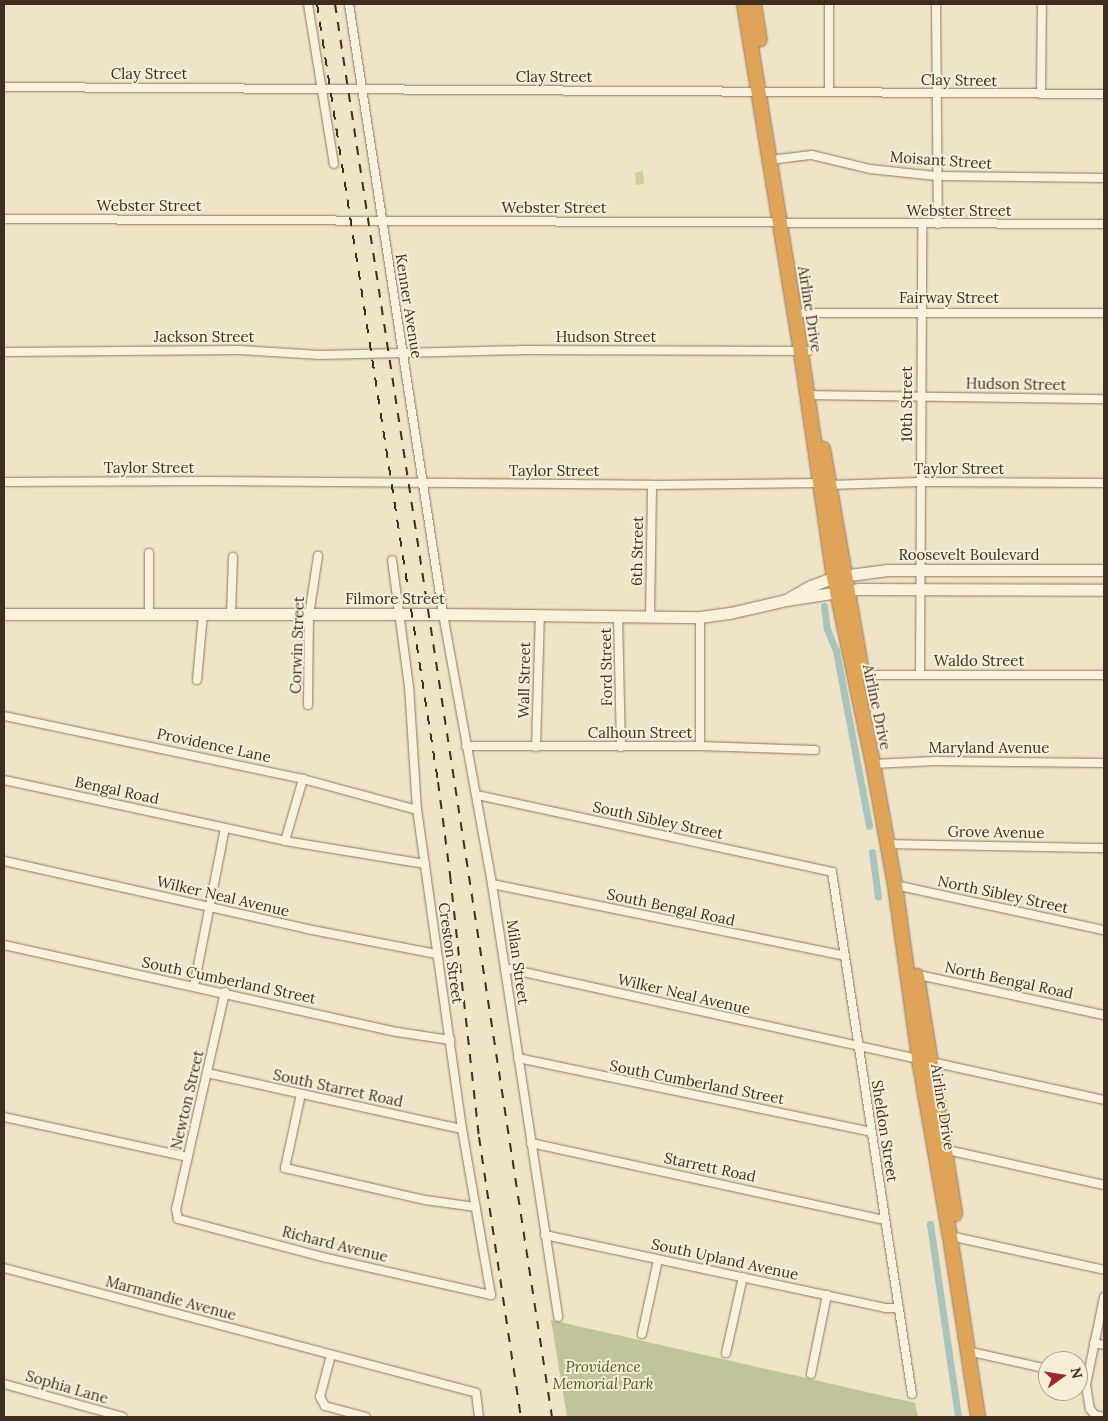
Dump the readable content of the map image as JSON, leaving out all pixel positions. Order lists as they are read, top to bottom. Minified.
{"streets":{"highway":["Airline Drive"],"street":["Clay Street","Moisant Street","Webster Street","Fairway Street","Kenner Avenue","Jackson Street","Hudson Street","10th Street","Taylor Street","6th Street","Roosevelt Boulevard","Filmore Street","Corwin Street","Waldo Street","Ford Street","Wall Street","Calhoun Street","Providence Lane","Maryland Avenue","Bengal Road","South Sibley Street","Grove Avenue","North Sibley Street","Wilker Neal Avenue","South Bengal Road","Creston Street","Milan Street","South Cumberland Street","North Bengal Road","South Starret Road","Newton Street","Sheldon Street","Starrett Road","Richard Avenue","South Upland Avenue","Marmandie Avenue","Sophia Lane"]},"crossings":[["Clay Street","Kenner Avenue"],["Clay Street","Airline Drive"],["Moisant Street","Airline Drive"],["Webster Street","Kenner Avenue"],["Webster Street","Airline Drive"],["Webster Street","10th Street"],["Fairway Street","Airline Drive"],["Fairway Street","10th Street"],["Kenner Avenue","Jackson Street"],["Kenner Avenue","Hudson Street"],["Kenner Avenue","Taylor Street"],["Kenner Avenue","Filmore Street"],["Kenner Avenue","Milan Street"],["Airline Drive","Hudson Street"],["Airline Drive","Taylor Street"],["Airline Drive","Roosevelt Boulevard"],["Airline Drive","Filmore Street"],["Airline Drive","Waldo Street"],["Airline Drive","Maryland Avenue"],["Airline Drive","Grove Avenue"],["Airline Drive","North Sibley Street"],["Airline Drive","Wilker Neal Avenue"],["Airline Drive","North Bengal Road"],["Jackson Street","Hudson Street"],["Hudson Street","10th Street"],["10th Street","Taylor Street"],["10th Street","Roosevelt Boulevard"],["10th Street","Waldo Street"],["Taylor Street","6th Street"],["6th Street","Filmore Street"],["Roosevelt Boulevard","Filmore Street"],["Filmore Street","Corwin Street"],["Filmore Street","Ford Street"],["Filmore Street","Wall Street"],["Filmore Street","Creston Street"],["Filmore Street","Milan Street"],["Ford Street","Calhoun Street"],["Wall Street","Calhoun Street"],["Calhoun Street","Milan Street"],["Providence Lane","Creston Street"],["South Sibley Street","Milan Street"],["South Sibley Street","Sheldon Street"],["Wilker Neal Avenue","Creston Street"],["Wilker Neal Avenue","Milan Street"],["Wilker Neal Avenue","Sheldon Street"],["South Bengal Road","Milan Street"],["South Bengal Road","Sheldon Street"],["Creston Street","South Cumberland Street"],["Creston Street","South Starret Road"],["Creston Street","Richard Avenue"],["Milan Street","South Cumberland Street"],["Milan Street","Starrett Road"],["Milan Street","South Upland Avenue"],["South Cumberland Street","Newton Street"],["South Cumberland Street","Sheldon Street"],["South Starret Road","Newton Street"],["Newton Street","Richard Avenue"],["Sheldon Street","Starrett Road"],["Sheldon Street","South Upland Avenue"]],"parks":["Providence Memorial Park"],"north":"right"}
